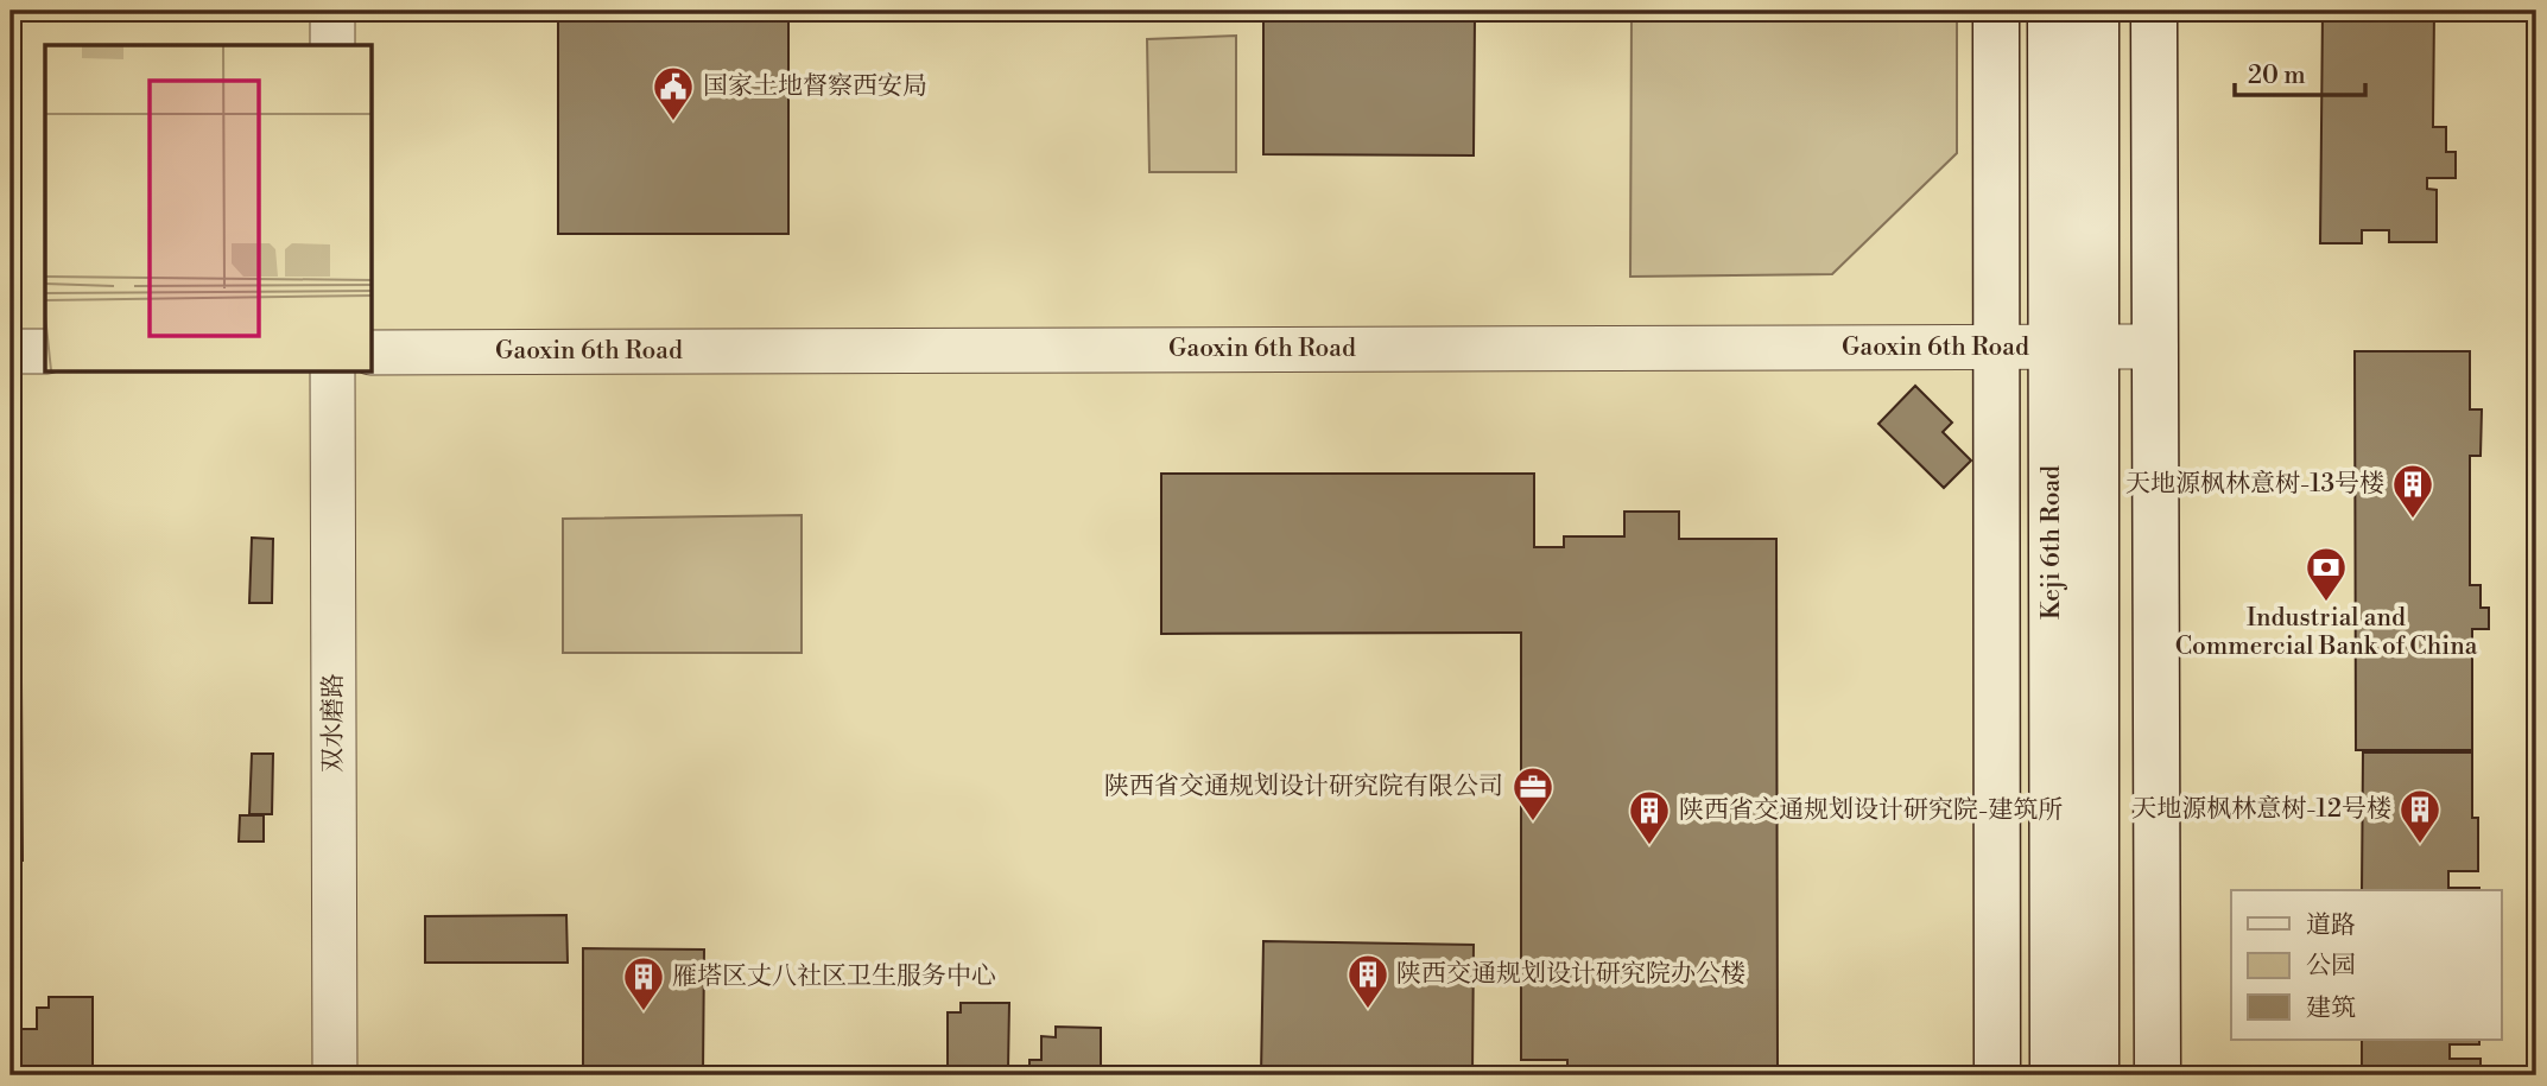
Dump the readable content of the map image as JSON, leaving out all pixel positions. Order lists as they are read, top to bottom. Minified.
{"streets":{"main road":["Keji 6th Road"],"street":["Gaoxin 6th Road","双水磨路"]},"crossings":[["Gaoxin 6th Road","Keji 6th Road"]],"places":{"public building":["国家土地督察西安局"],"building":["天地源枫林意树-13号楼","天地源枫林意树-12号楼","陕西省交通规划设计研究院-建筑所","陕西交通规划设计研究院办公楼","雁塔区丈八社区卫生服务中心"],"bank":["Industrial and Commercial Bank of China"],"office":["陕西省交通规划设计研究院有限公司"]},"legend":["道路","公园","建筑"],"scale_bar":"20 m"}
